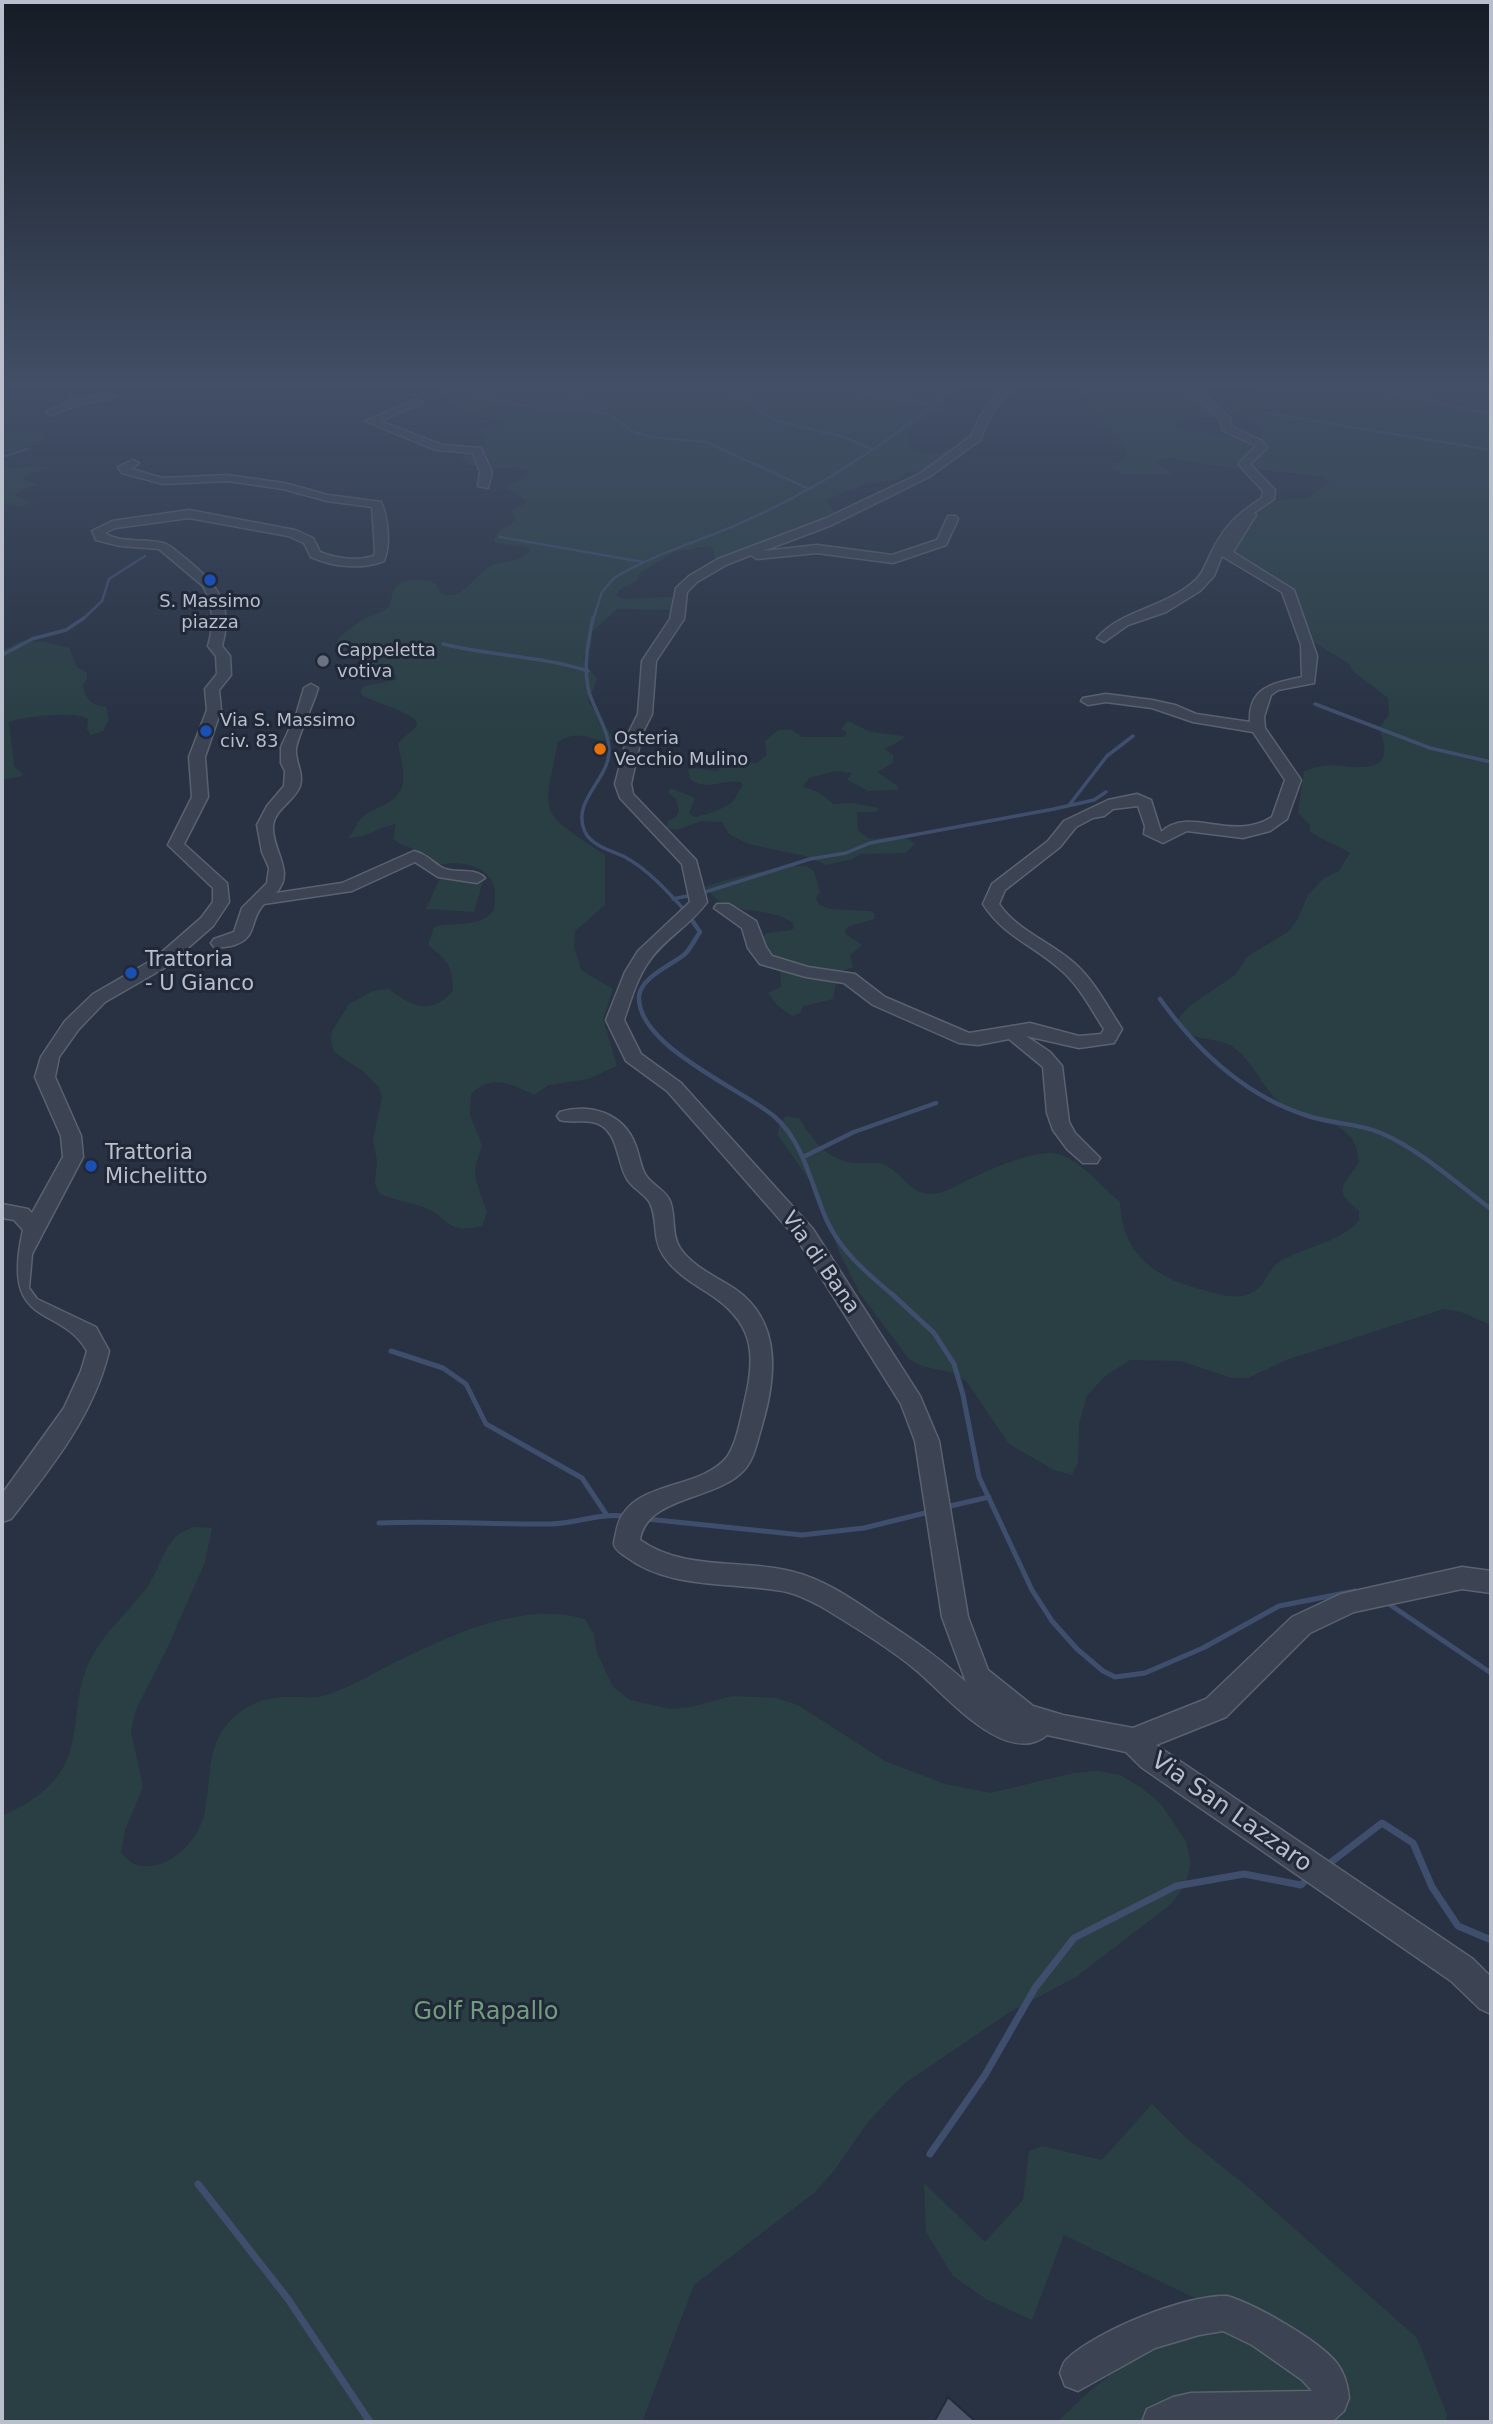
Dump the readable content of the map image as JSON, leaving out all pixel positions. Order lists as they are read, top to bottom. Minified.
{"streets":{"street":["Via di Bana","Via San Lazzaro"]},"crossings":[["Via di Bana","Via San Lazzaro"]],"parks":["Golf Rapallo"],"places":["S. Massimo piazza","Cappeletta votiva","Via S. Massimo civ. 83","Osteria Vecchio Mulino","Trattoria - U Gianco","Trattoria Michelitto"]}
